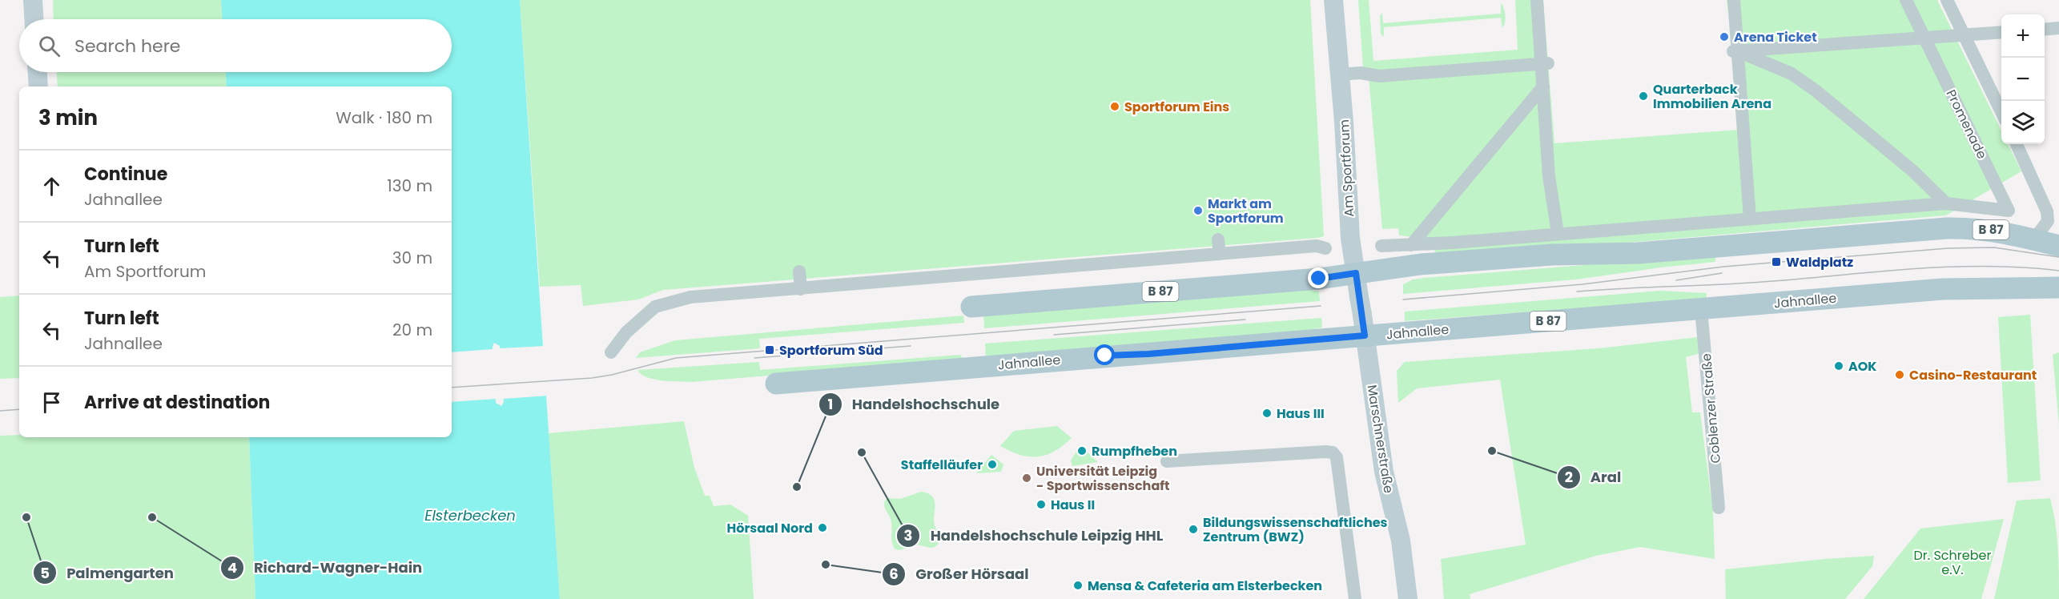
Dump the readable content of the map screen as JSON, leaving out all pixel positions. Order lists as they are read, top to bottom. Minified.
{"streets":{"main road":["Am Sportforum","B 87","Jahnallee","Marschnerstraße"],"street":["Promenade","Coblenzer Straße"]},"crossings":[["Am Sportforum","B 87"],["Am Sportforum","Jahnallee"],["Am Sportforum","Marschnerstraße"],["Jahnallee","Coblenzer Straße"],["Jahnallee","Marschnerstraße"]],"water":["Elsterbecken"],"parks":["Dr. Schreber e.V."],"places":{"other":["Arena Ticket","Quarterback Immobilien Arena","Sportforum Eins","Markt am Sportforum","AOK","Casino-Restaurant","Haus III","Rumpfheben","Aral","Handelshochschule Leipzig HHL","Staffelläufer","Universität Leipzig - Sportwissenschaft","Handelshochschule","Haus II","Palmengarten","Richard-Wagner-Hain","Hörsaal Nord","Bildungswissenschaftliches Zentrum (BWZ)","Großer Hörsaal","Mensa & Cafeteria am Elsterbecken"],"transit":["Waldplatz","Sportforum Süd"]},"page":{"map_buttons":["+","−"],"search":"Search here","heading":["3 min","Walk · 180 m"],"list":[["Continue","Jahnallee","130 m"],["Turn left","Am Sportforum","30 m"],["Turn left","Jahnallee","20 m"],"Arrive at destination"]}}
